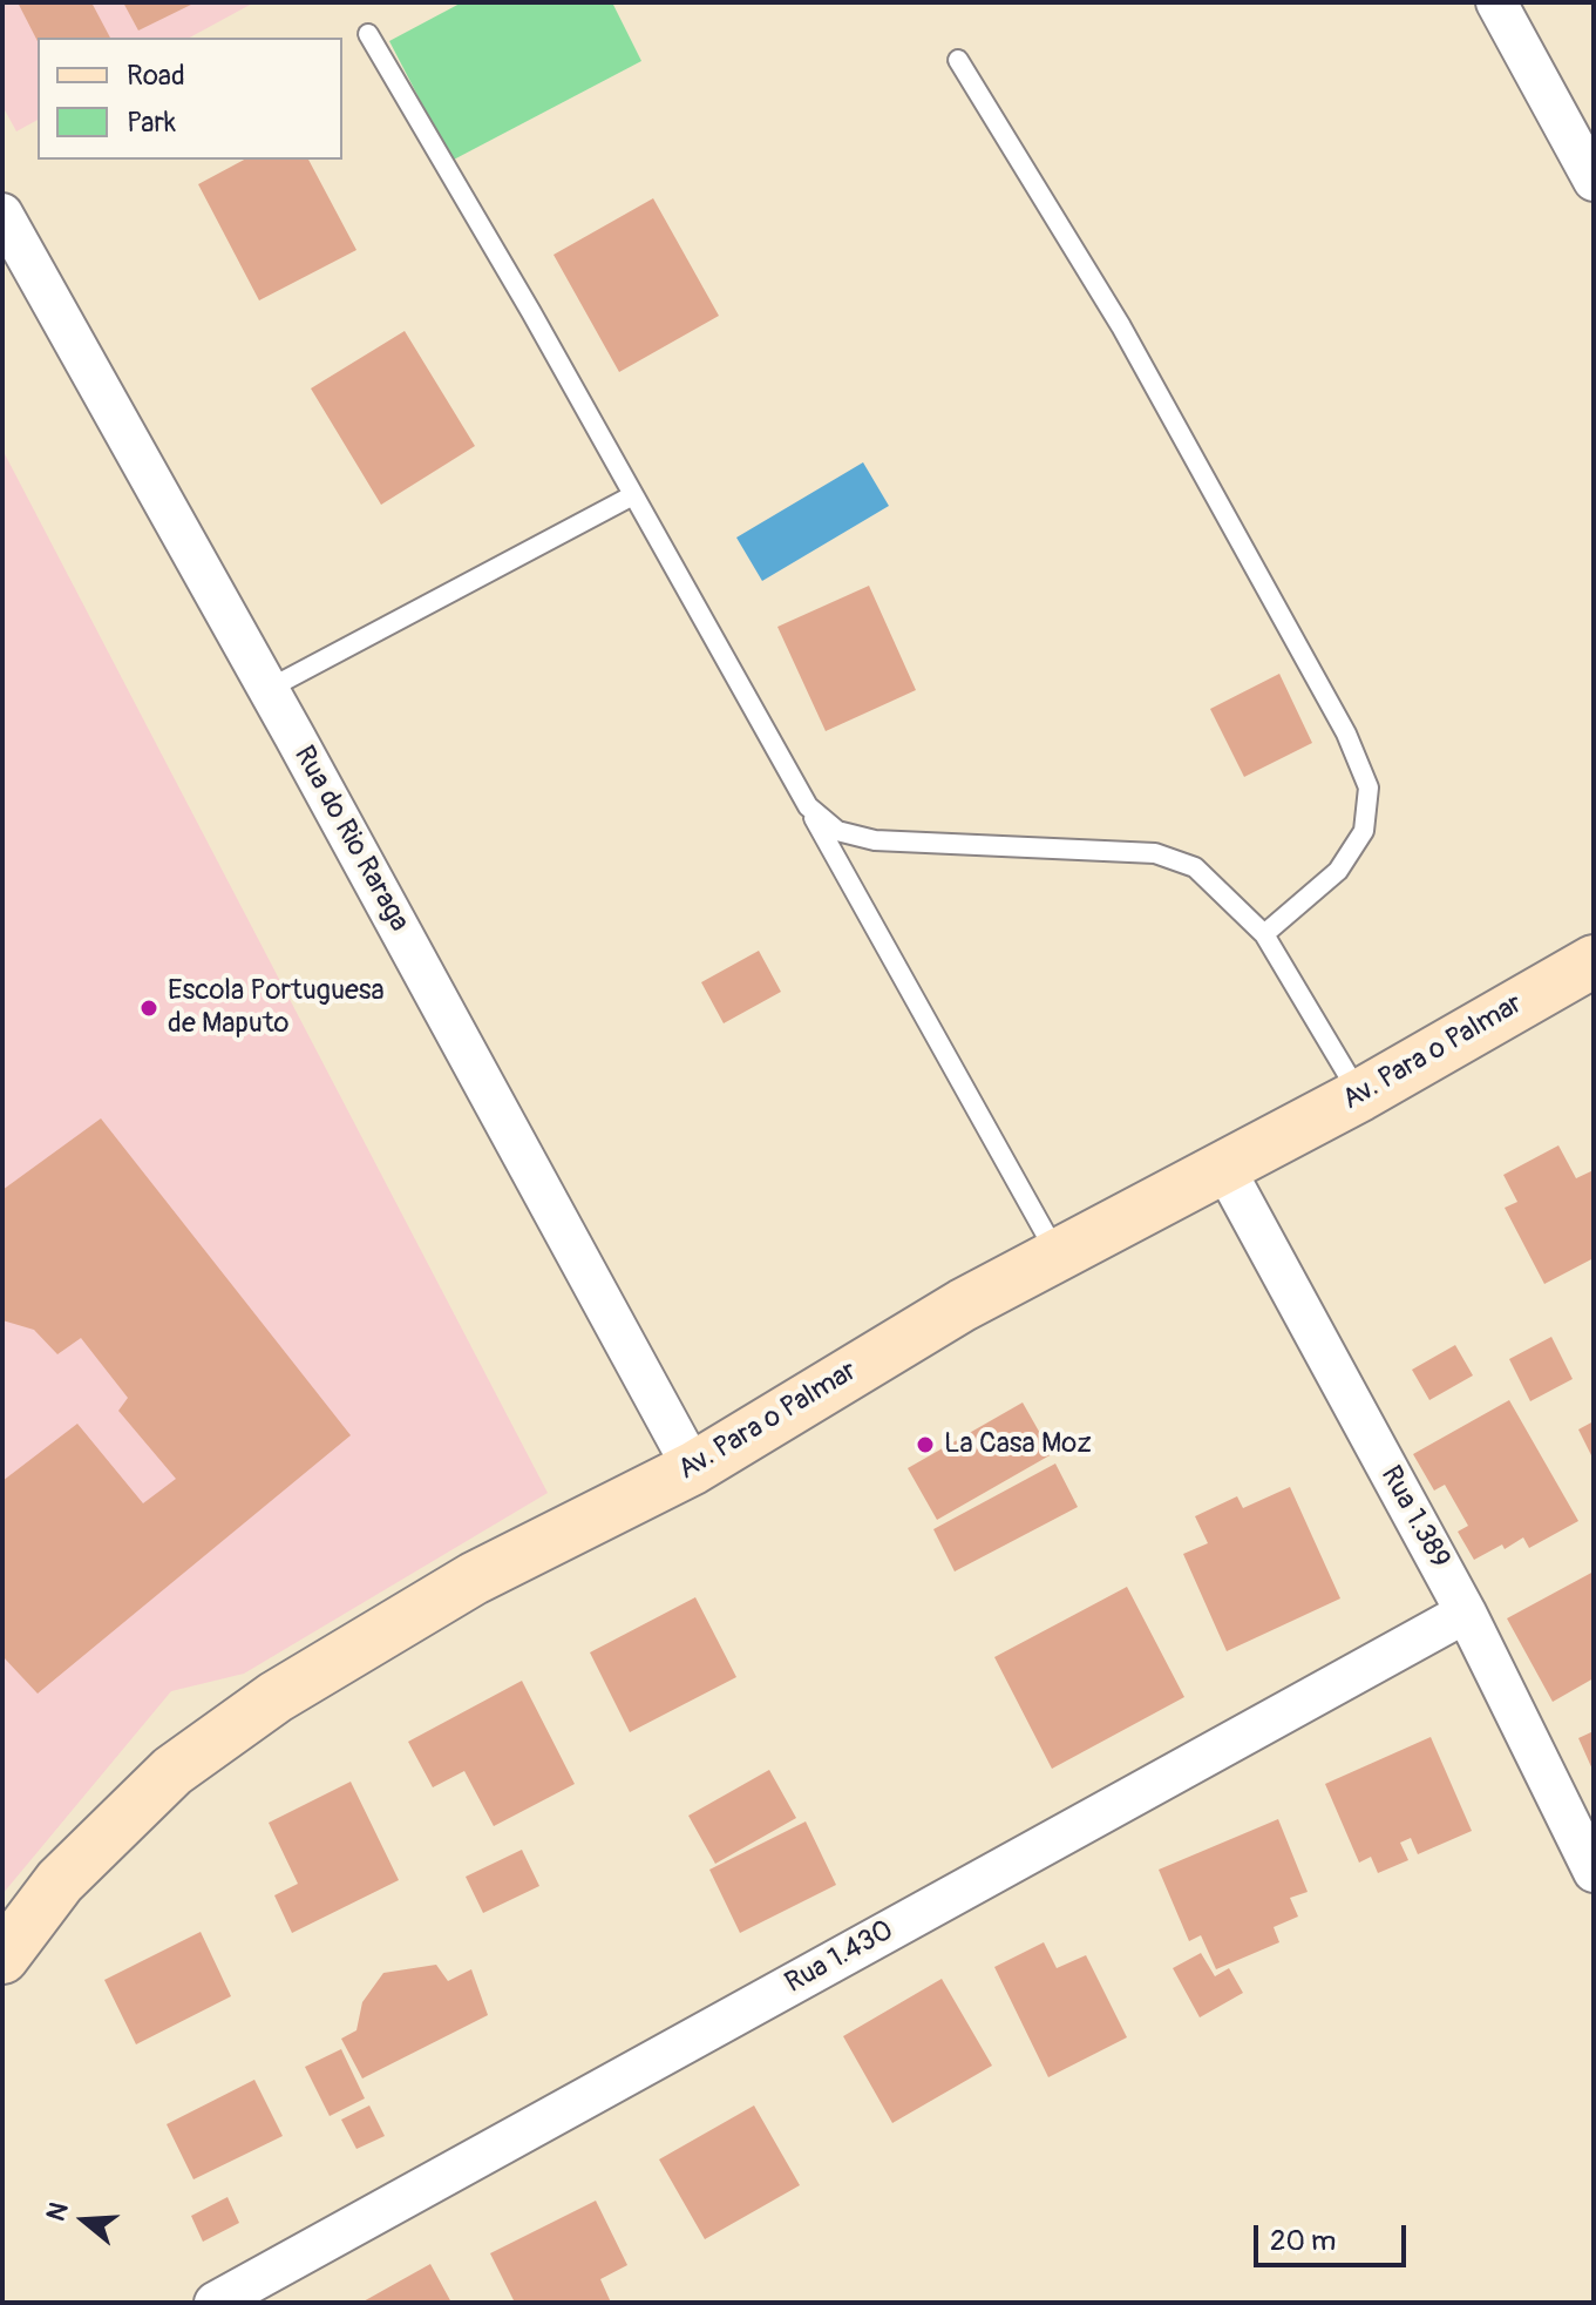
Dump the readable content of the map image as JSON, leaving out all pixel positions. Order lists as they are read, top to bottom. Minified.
{"streets":{"main road":["Av. Para o Palmar"],"street":["Rua do Rio Raraga","Rua 1.389","Rua 1.430"]},"crossings":[["Rua do Rio Raraga","Av. Para o Palmar"],["Av. Para o Palmar","Rua 1.389"],["Rua 1.389","Rua 1.430"]],"places":["Escola Portuguesa de Maputo","La Casa Moz"],"legend":["Road","Park"],"scale_bar":"20 m","north":"left"}
